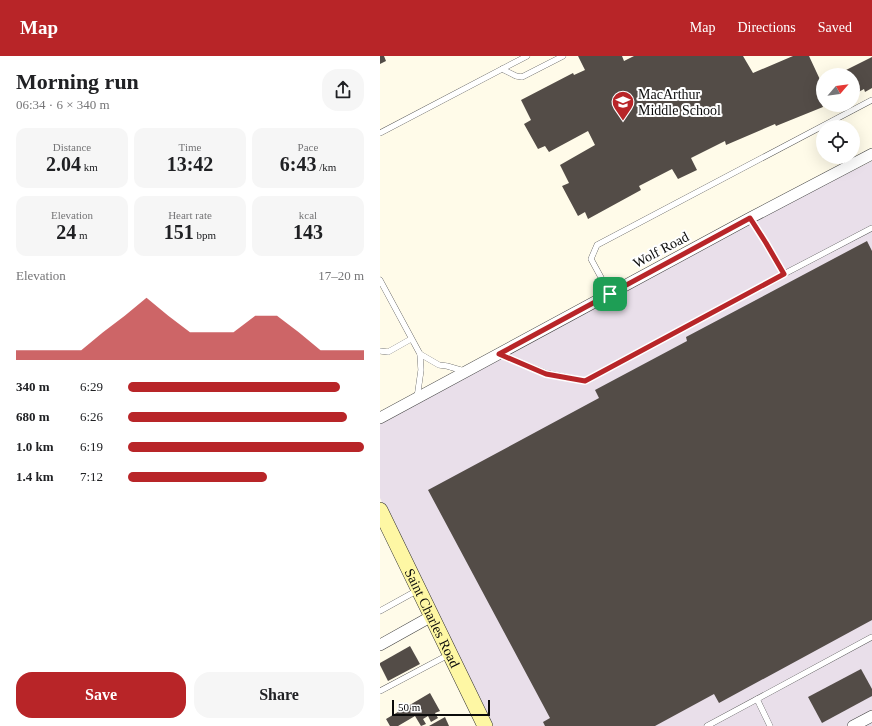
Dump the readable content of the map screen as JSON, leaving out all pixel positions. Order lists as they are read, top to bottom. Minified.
{"streets":{"main road":["Saint Charles Road"],"street":["Wolf Road"]},"places":{"school or university":["MacArthur Middle School"]},"scale_bar":"50 m","north":"top right","page":{"header":"Map","nav":["Map","Directions","Saved"],"heading":["Morning run","06:34 · 6 × 340 m"],"stats":[["Distance","2.04 km"],["Time","13:42"],["Pace","6:43 /km"],["Elevation","24 m"],["Heart rate","151 bpm"],["kcal","143"]],"chart":["Elevation","17–20 m"],"list":[{"name":"340 m","note":"6:29"},{"name":"680 m","note":"6:26"},{"name":"1.0 km","note":"6:19"},{"name":"1.4 km","note":"7:12"}],"buttons":["Save","Share"],"scale":"50 m"}}
